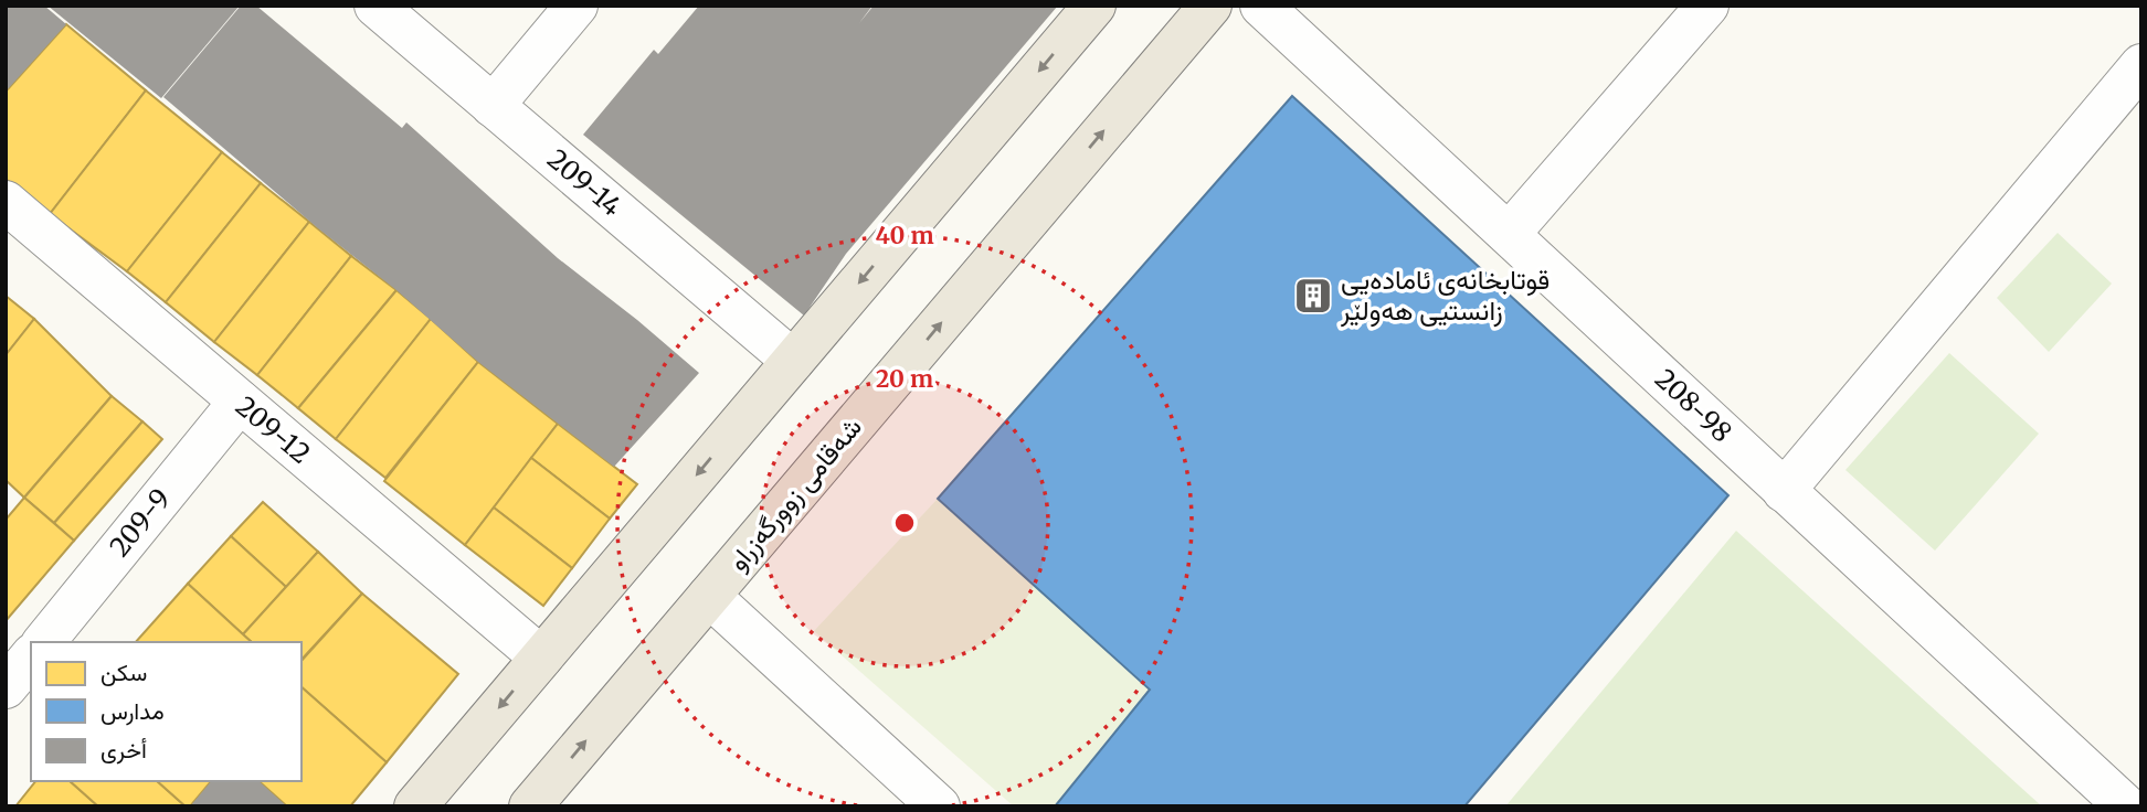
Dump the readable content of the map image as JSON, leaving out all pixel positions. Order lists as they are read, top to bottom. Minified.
{"streets":{"main road":["شەقامی زوورگەزراو"],"street":["209-14","208-98","209-12","209-9"]},"crossings":[["209-12","209-9"]],"places":{"building":["قوتابخانەی ئامادەیی زانستیی هەولێر"]},"legend":["سكن","مدارس","أخرى"],"rings":["40 m","20 m"]}
